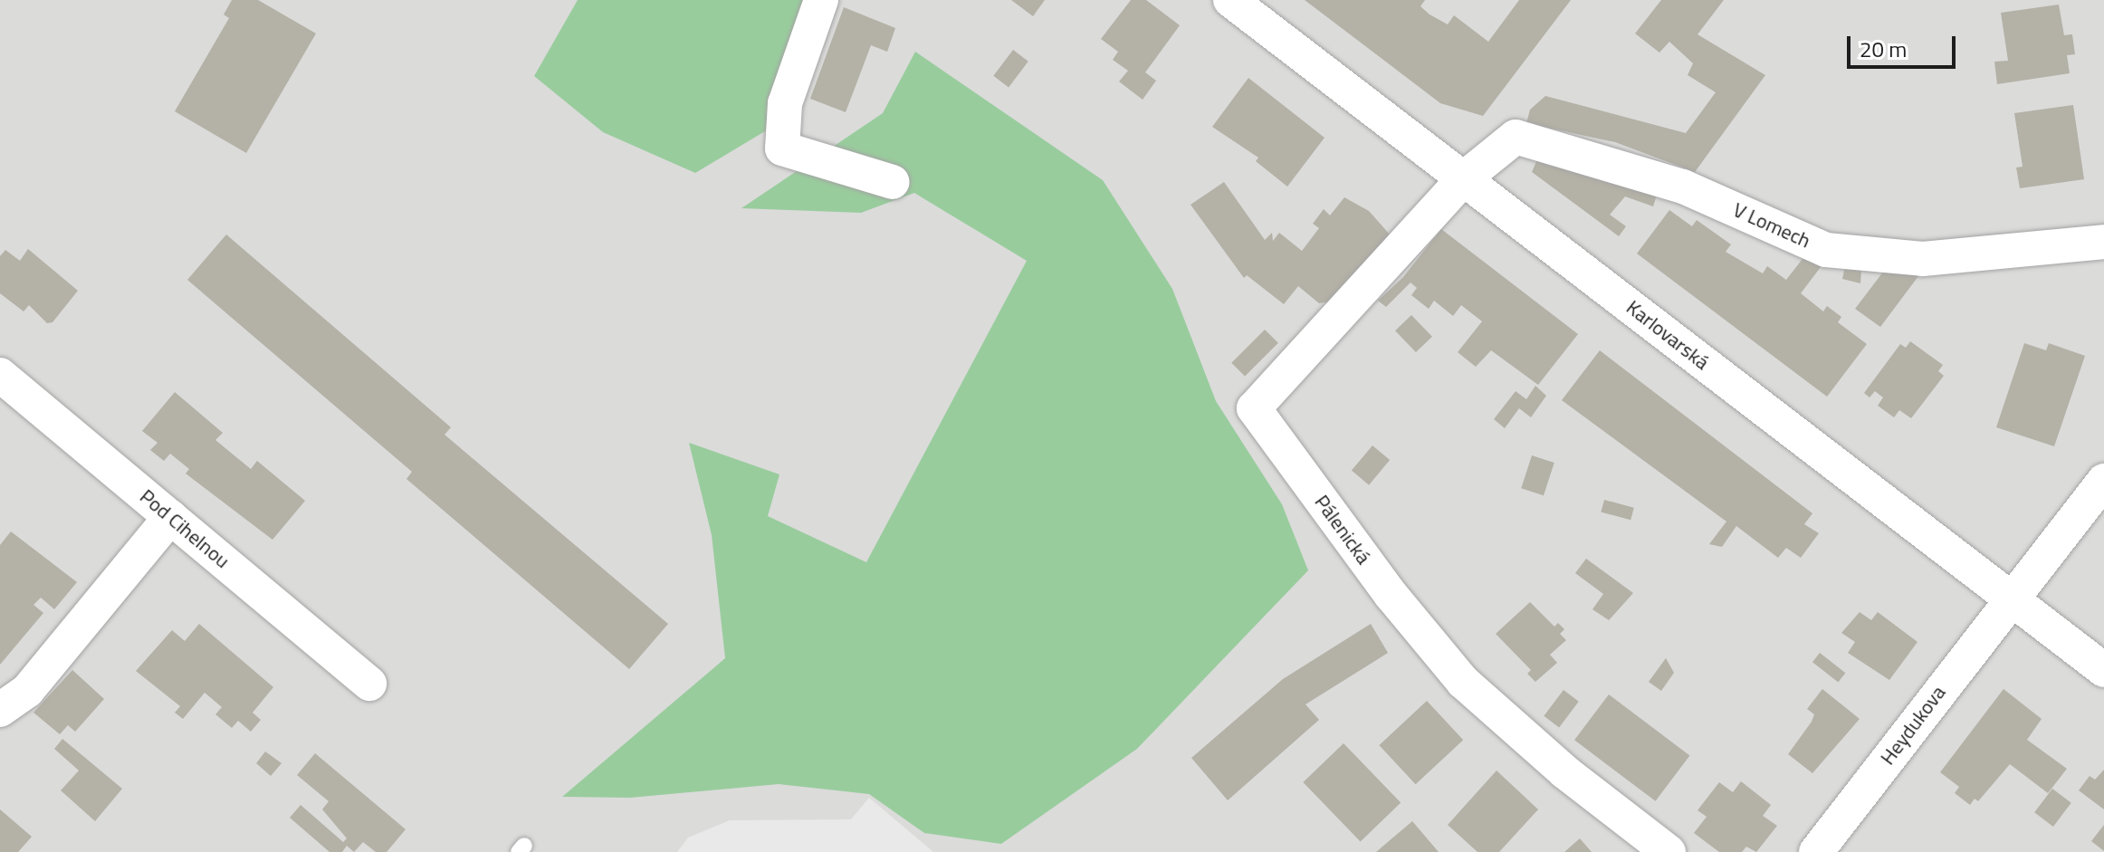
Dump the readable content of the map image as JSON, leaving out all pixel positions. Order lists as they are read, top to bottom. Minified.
{"streets":{"street":["V Lomech","Karlovarská","Pod Cihelnou","Pálenická","Heydukova"]},"crossings":[["V Lomech","Karlovarská"],["V Lomech","Pálenická"],["Karlovarská","Pálenická"],["Karlovarská","Heydukova"]],"scale_bar":"20 m"}
